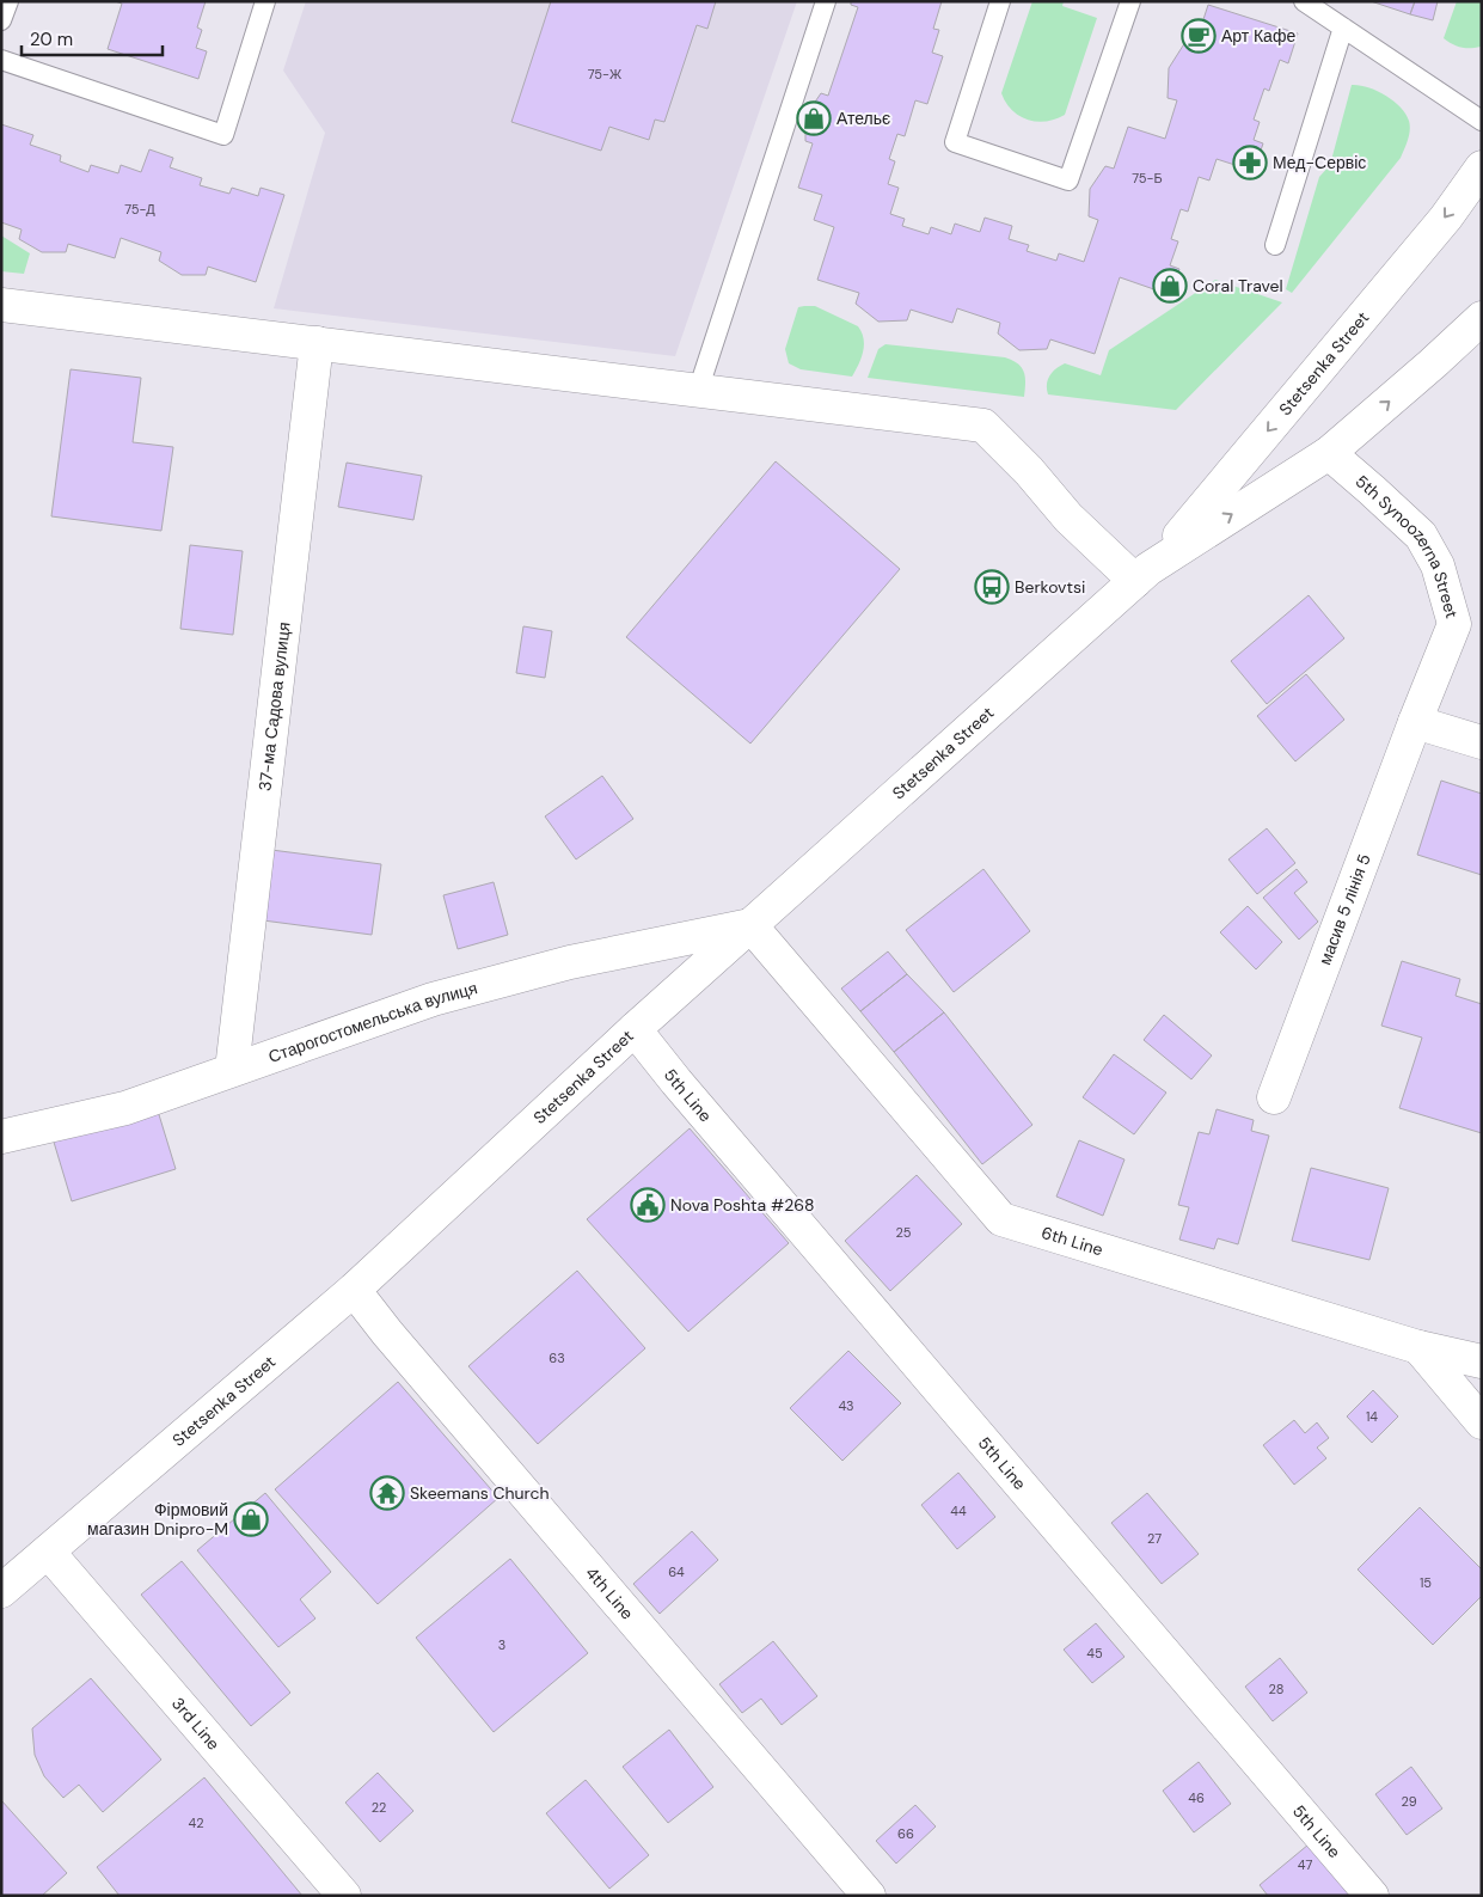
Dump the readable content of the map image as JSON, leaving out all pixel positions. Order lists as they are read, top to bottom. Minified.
{"streets":{"street":["Stetsenka Street","5th Synoozerna Street","37-ма Садова вулиця","масив 5 лінія 5","Старогостомельська вулиця","5th Line","6th Line","4th Line","3rd Line"]},"crossings":[["Stetsenka Street","5th Synoozerna Street"],["Stetsenka Street","Старогостомельська вулиця"],["Stetsenka Street","5th Line"],["Stetsenka Street","6th Line"],["Stetsenka Street","4th Line"],["Stetsenka Street","3rd Line"],["5th Synoozerna Street","масив 5 лінія 5"],["37-ма Садова вулиця","Старогостомельська вулиця"],["Старогостомельська вулиця","6th Line"]],"places":{"cafe":["Арт Кафе"],"shop":["Ательє","Coral Travel","Фірмовий магазин Dnipro-M"],"pharmacy":["Мед-Сервіс"],"bus stop":["Berkovtsi"],"public building":["Nova Poshta #268"],"temple":["Skeemans Church"]},"house_numbers":["75-Ж","75-Б","75-Д","25","63","43","14","44","27","64","15","3","45","28","46","29","22","42","66","47"],"scale_bar":"20 m"}
